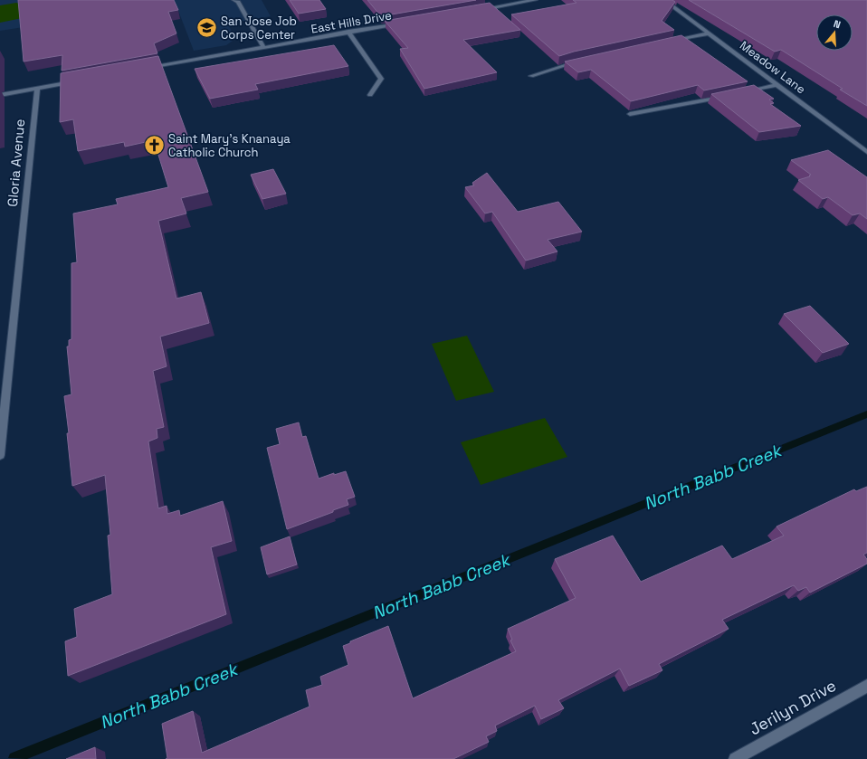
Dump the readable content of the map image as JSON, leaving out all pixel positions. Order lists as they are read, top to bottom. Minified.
{"streets":{"street":["East Hills Drive","Meadow Lane","Gloria Avenue","Jerilyn Drive"]},"water":["North Babb Creek"],"places":{"school or university":["San Jose Job Corps Center"],"church":["Saint Mary’s Knanaya Catholic Church"]},"north":"top"}
